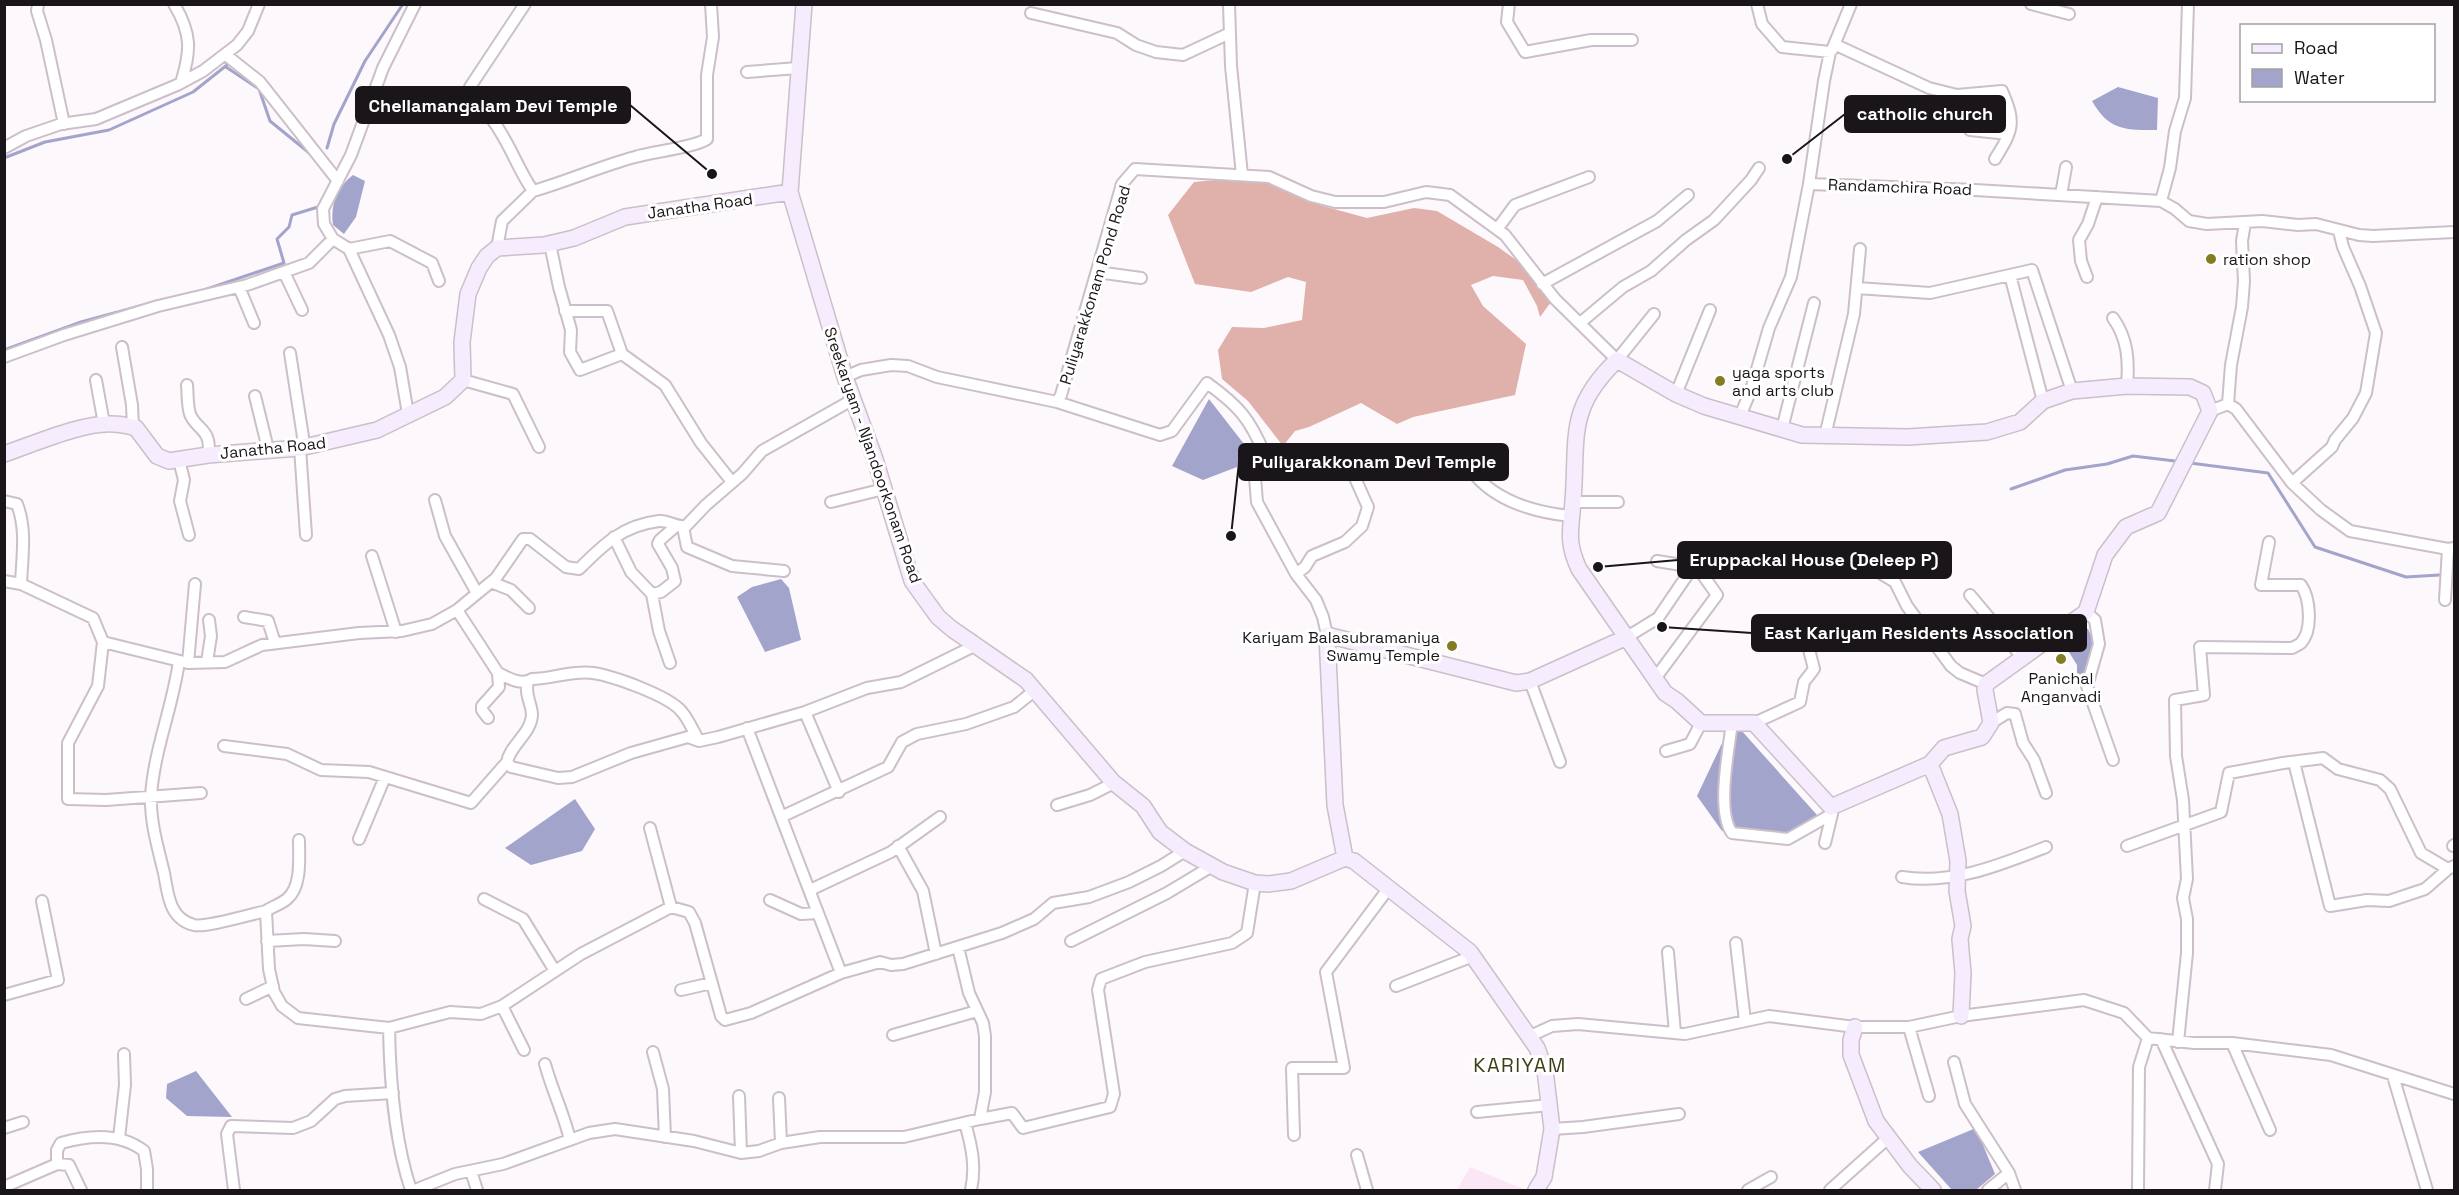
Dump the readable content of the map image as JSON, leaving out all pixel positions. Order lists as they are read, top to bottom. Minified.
{"streets":{"street":["Randamchira Road","Janatha Road","Puliyarakkonam Pond Road","Sreekaryam - Njandoorkonam Road"]},"crossings":[["Janatha Road","Sreekaryam - Njandoorkonam Road"]],"districts":["KARIYAM"],"places":["catholic church","Chellamangalam Devi Temple","ration shop","yaga sports and arts club","Puliyarakkonam Devi Temple","Eruppackal House (Deleep P)","East Kariyam Residents Association","Kariyam Balasubramaniya Swamy Temple","Panichal Anganvadi"],"legend":["Road","Water"]}
